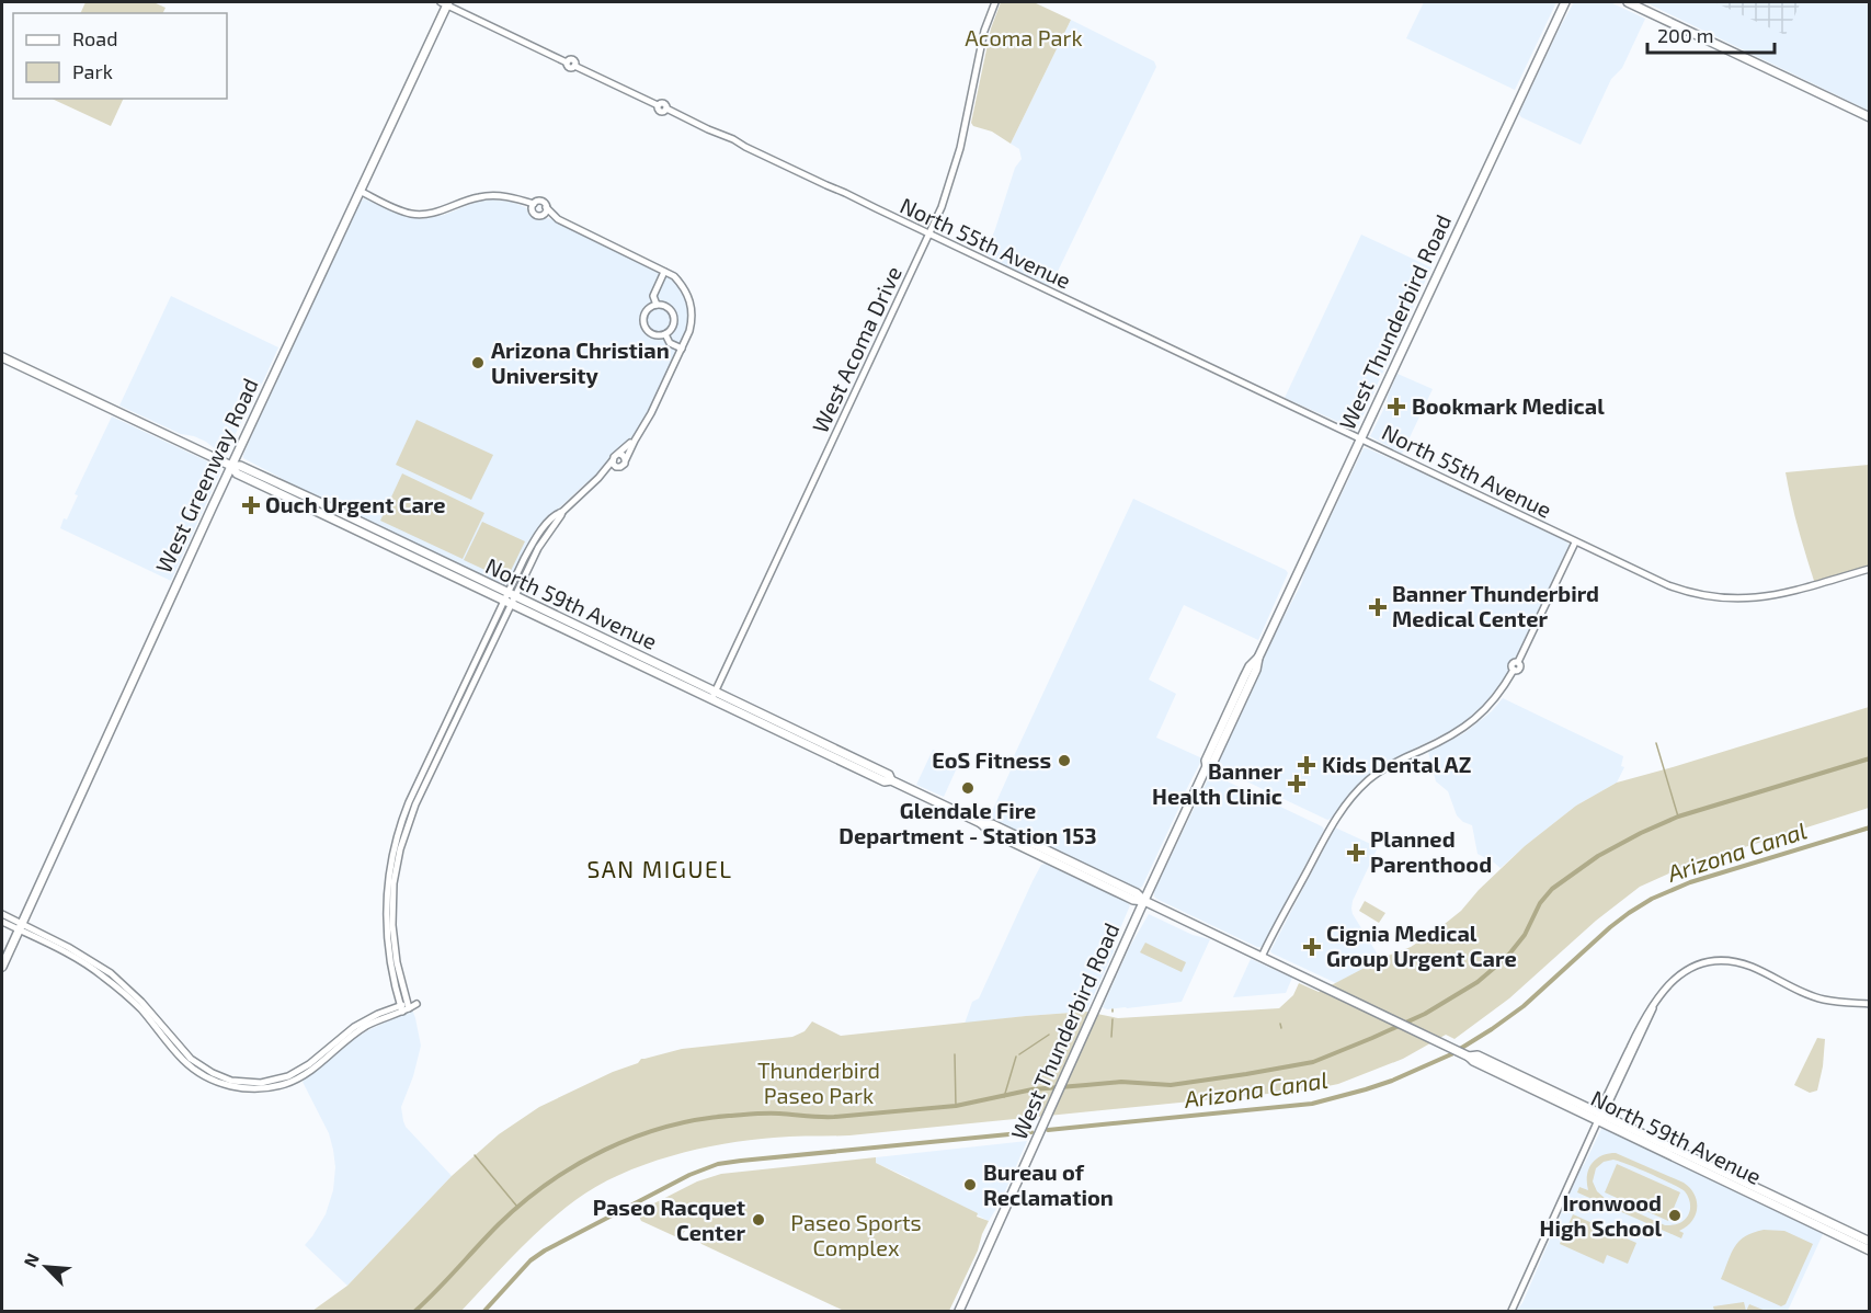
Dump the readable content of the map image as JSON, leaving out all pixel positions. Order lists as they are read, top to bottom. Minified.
{"streets":{"main road":["West Thunderbird Road","West Greenway Road","North 59th Avenue"],"street":["North 55th Avenue","West Acoma Drive"]},"crossings":[["North 55th Avenue","West Thunderbird Road"],["North 55th Avenue","West Acoma Drive"],["North 55th Avenue","West Greenway Road"],["West Thunderbird Road","North 59th Avenue"],["West Acoma Drive","North 59th Avenue"],["West Greenway Road","North 59th Avenue"]],"districts":["SAN MIGUEL"],"water":["Arizona Canal"],"parks":["Acoma Park","Thunderbird Paseo Park","Paseo Sports Complex"],"places":{"other":["Arizona Christian University","EoS Fitness","Glendale Fire Department - Station 153","Bureau of Reclamation","Ironwood High School","Paseo Racquet Center"],"health":["Bookmark Medical","Ouch Urgent Care","Banner Thunderbird Medical Center","Kids Dental AZ","Banner Health Clinic","Planned Parenthood","Cignia Medical Group Urgent Care"]},"legend":["Road","Park"],"scale_bar":"200 m","north":"top left"}
